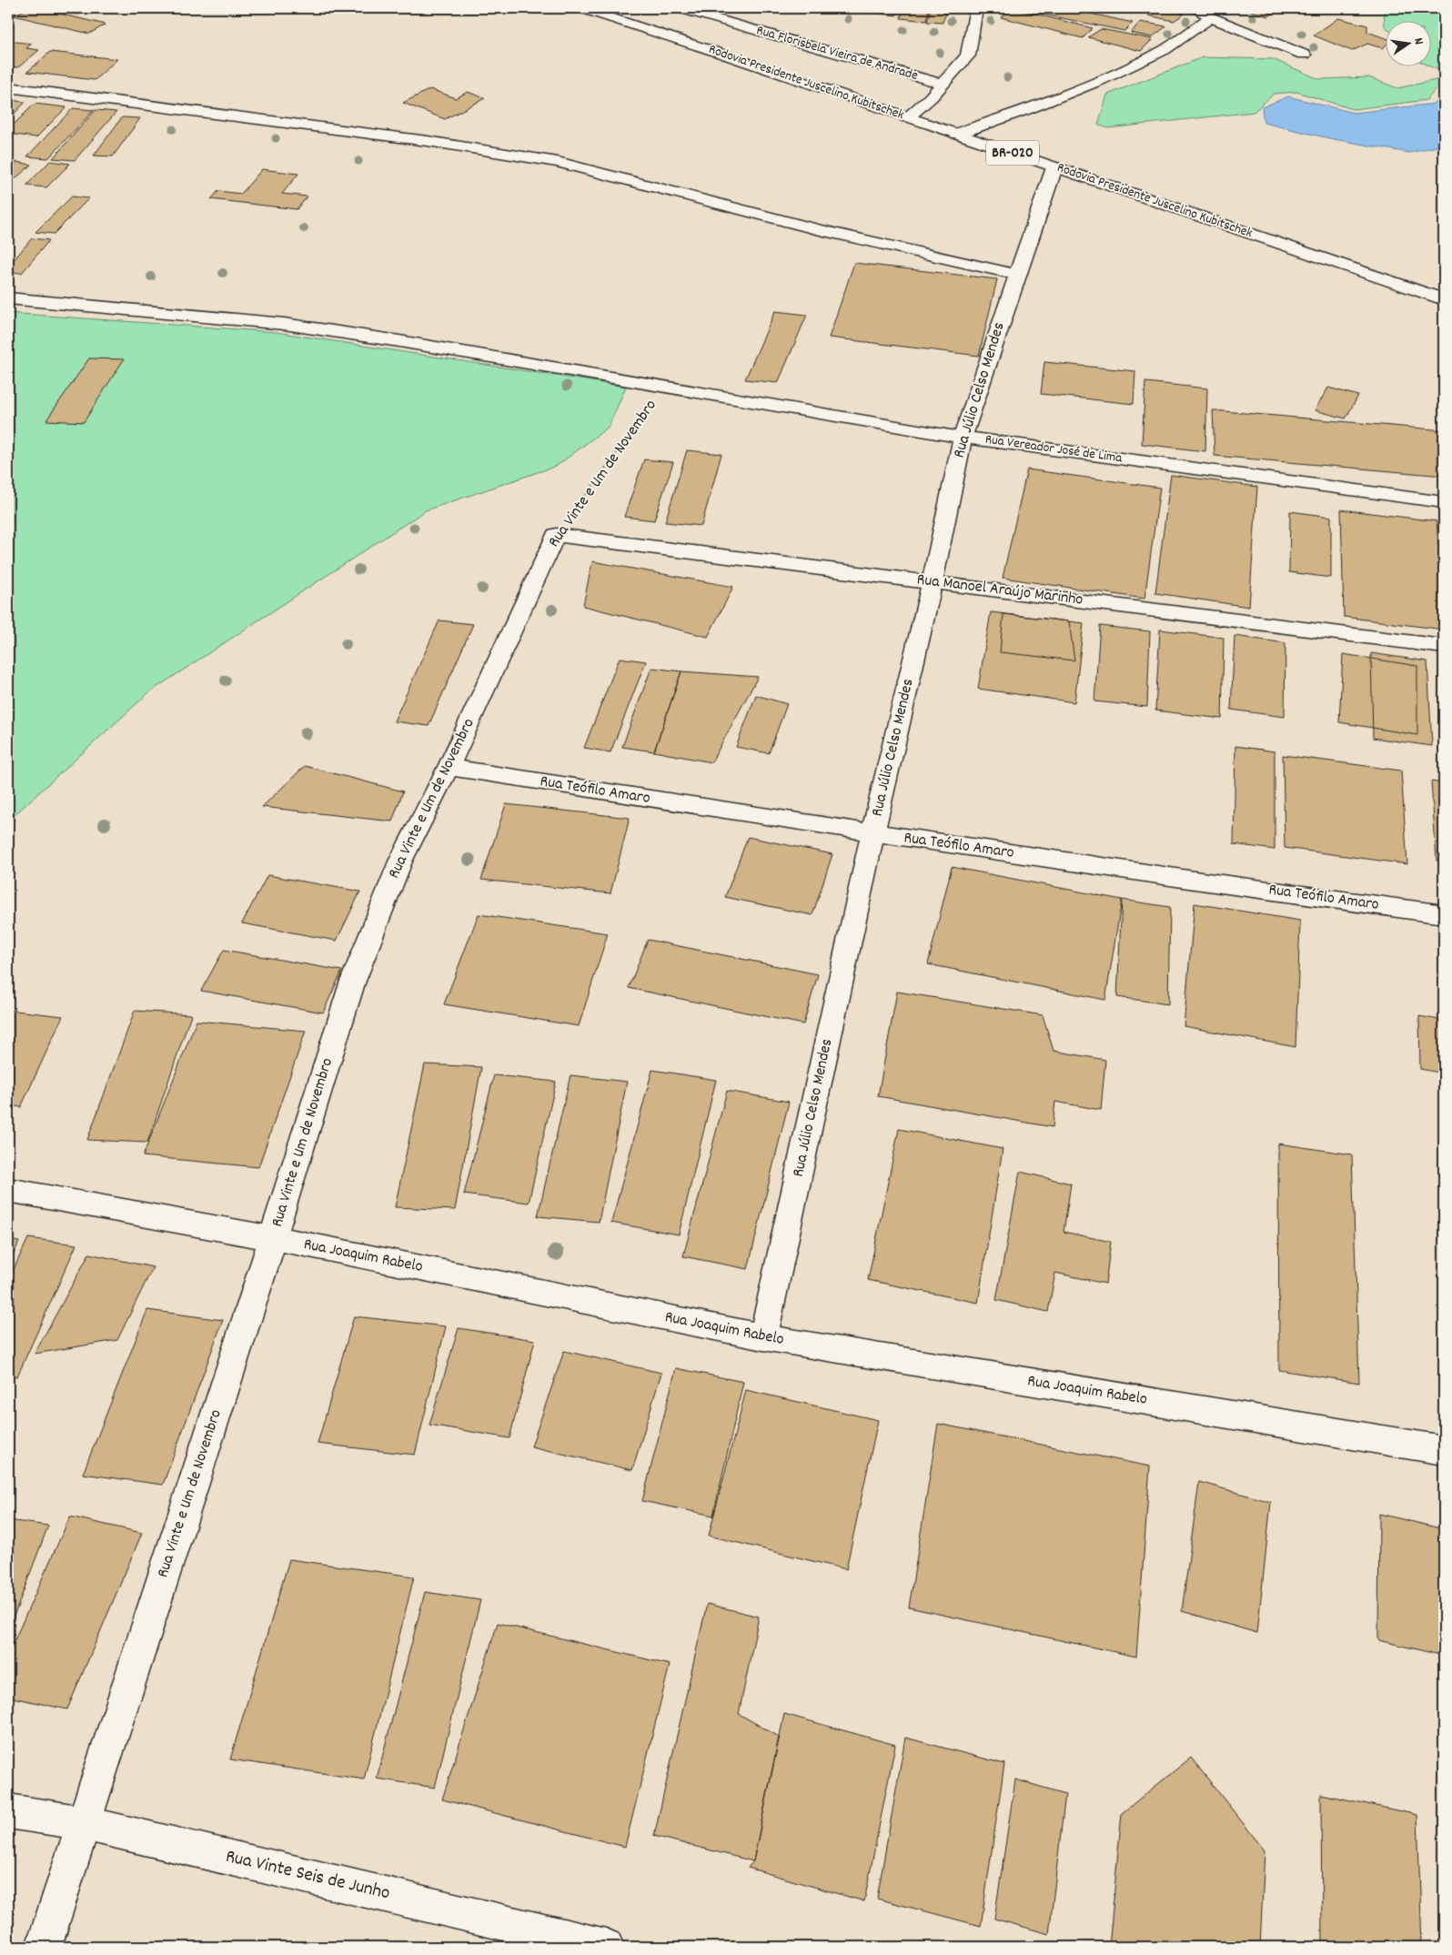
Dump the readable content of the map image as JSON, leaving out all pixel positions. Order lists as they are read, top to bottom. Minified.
{"streets":{"main road":["Rua Florisbela Vieira de Andrade","Rodovia Presidente Juscelino Kubitschek","BR-020","Rua Júlio Celso Mendes","Rua Vereador José de Lima","Rua Vinte e Um de Novembro","Rua Manoel Araújo Marinho","Rua Teófilo Amaro","Rua Joaquim Rabelo","Rua Vinte Seis de Junho"]},"crossings":[["Rodovia Presidente Juscelino Kubitschek","Rua Júlio Celso Mendes"],["Rua Júlio Celso Mendes","Rua Vereador José de Lima"],["Rua Júlio Celso Mendes","Rua Manoel Araújo Marinho"],["Rua Júlio Celso Mendes","Rua Teófilo Amaro"],["Rua Júlio Celso Mendes","Rua Joaquim Rabelo"],["Rua Vereador José de Lima","Rua Vinte e Um de Novembro"],["Rua Vinte e Um de Novembro","Rua Manoel Araújo Marinho"],["Rua Vinte e Um de Novembro","Rua Teófilo Amaro"],["Rua Vinte e Um de Novembro","Rua Joaquim Rabelo"],["Rua Vinte e Um de Novembro","Rua Vinte Seis de Junho"]],"north":"right"}
